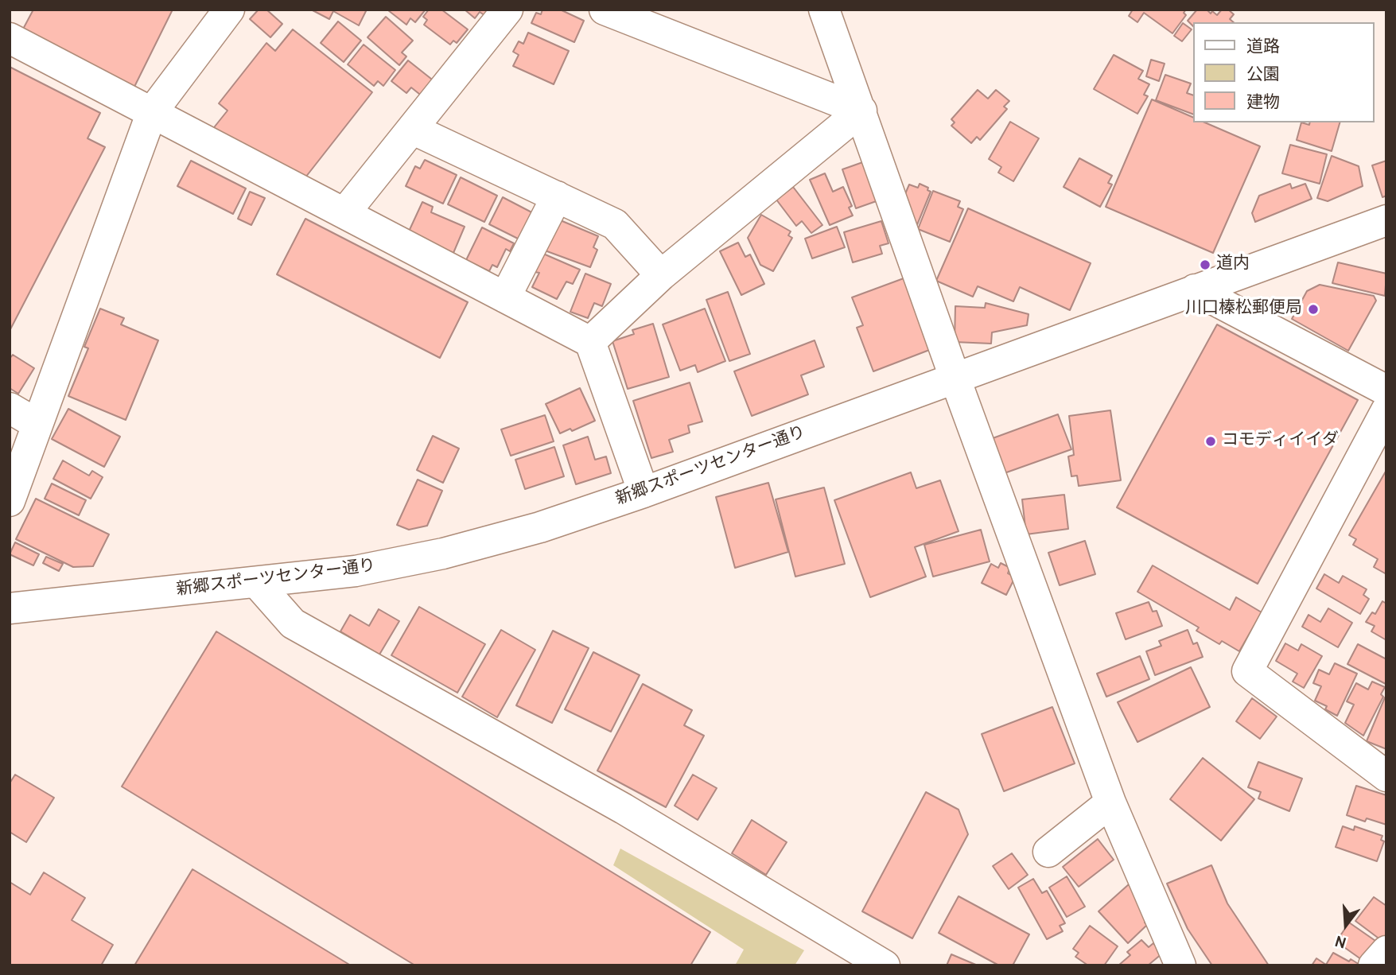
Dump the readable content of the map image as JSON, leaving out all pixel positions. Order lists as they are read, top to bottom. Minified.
{"streets":{"street":["新郷スポーツセンター通り"]},"places":["道内","川口榛松郵便局","コモディイイダ"],"legend":["道路","公園","建物"],"north":"bottom"}
